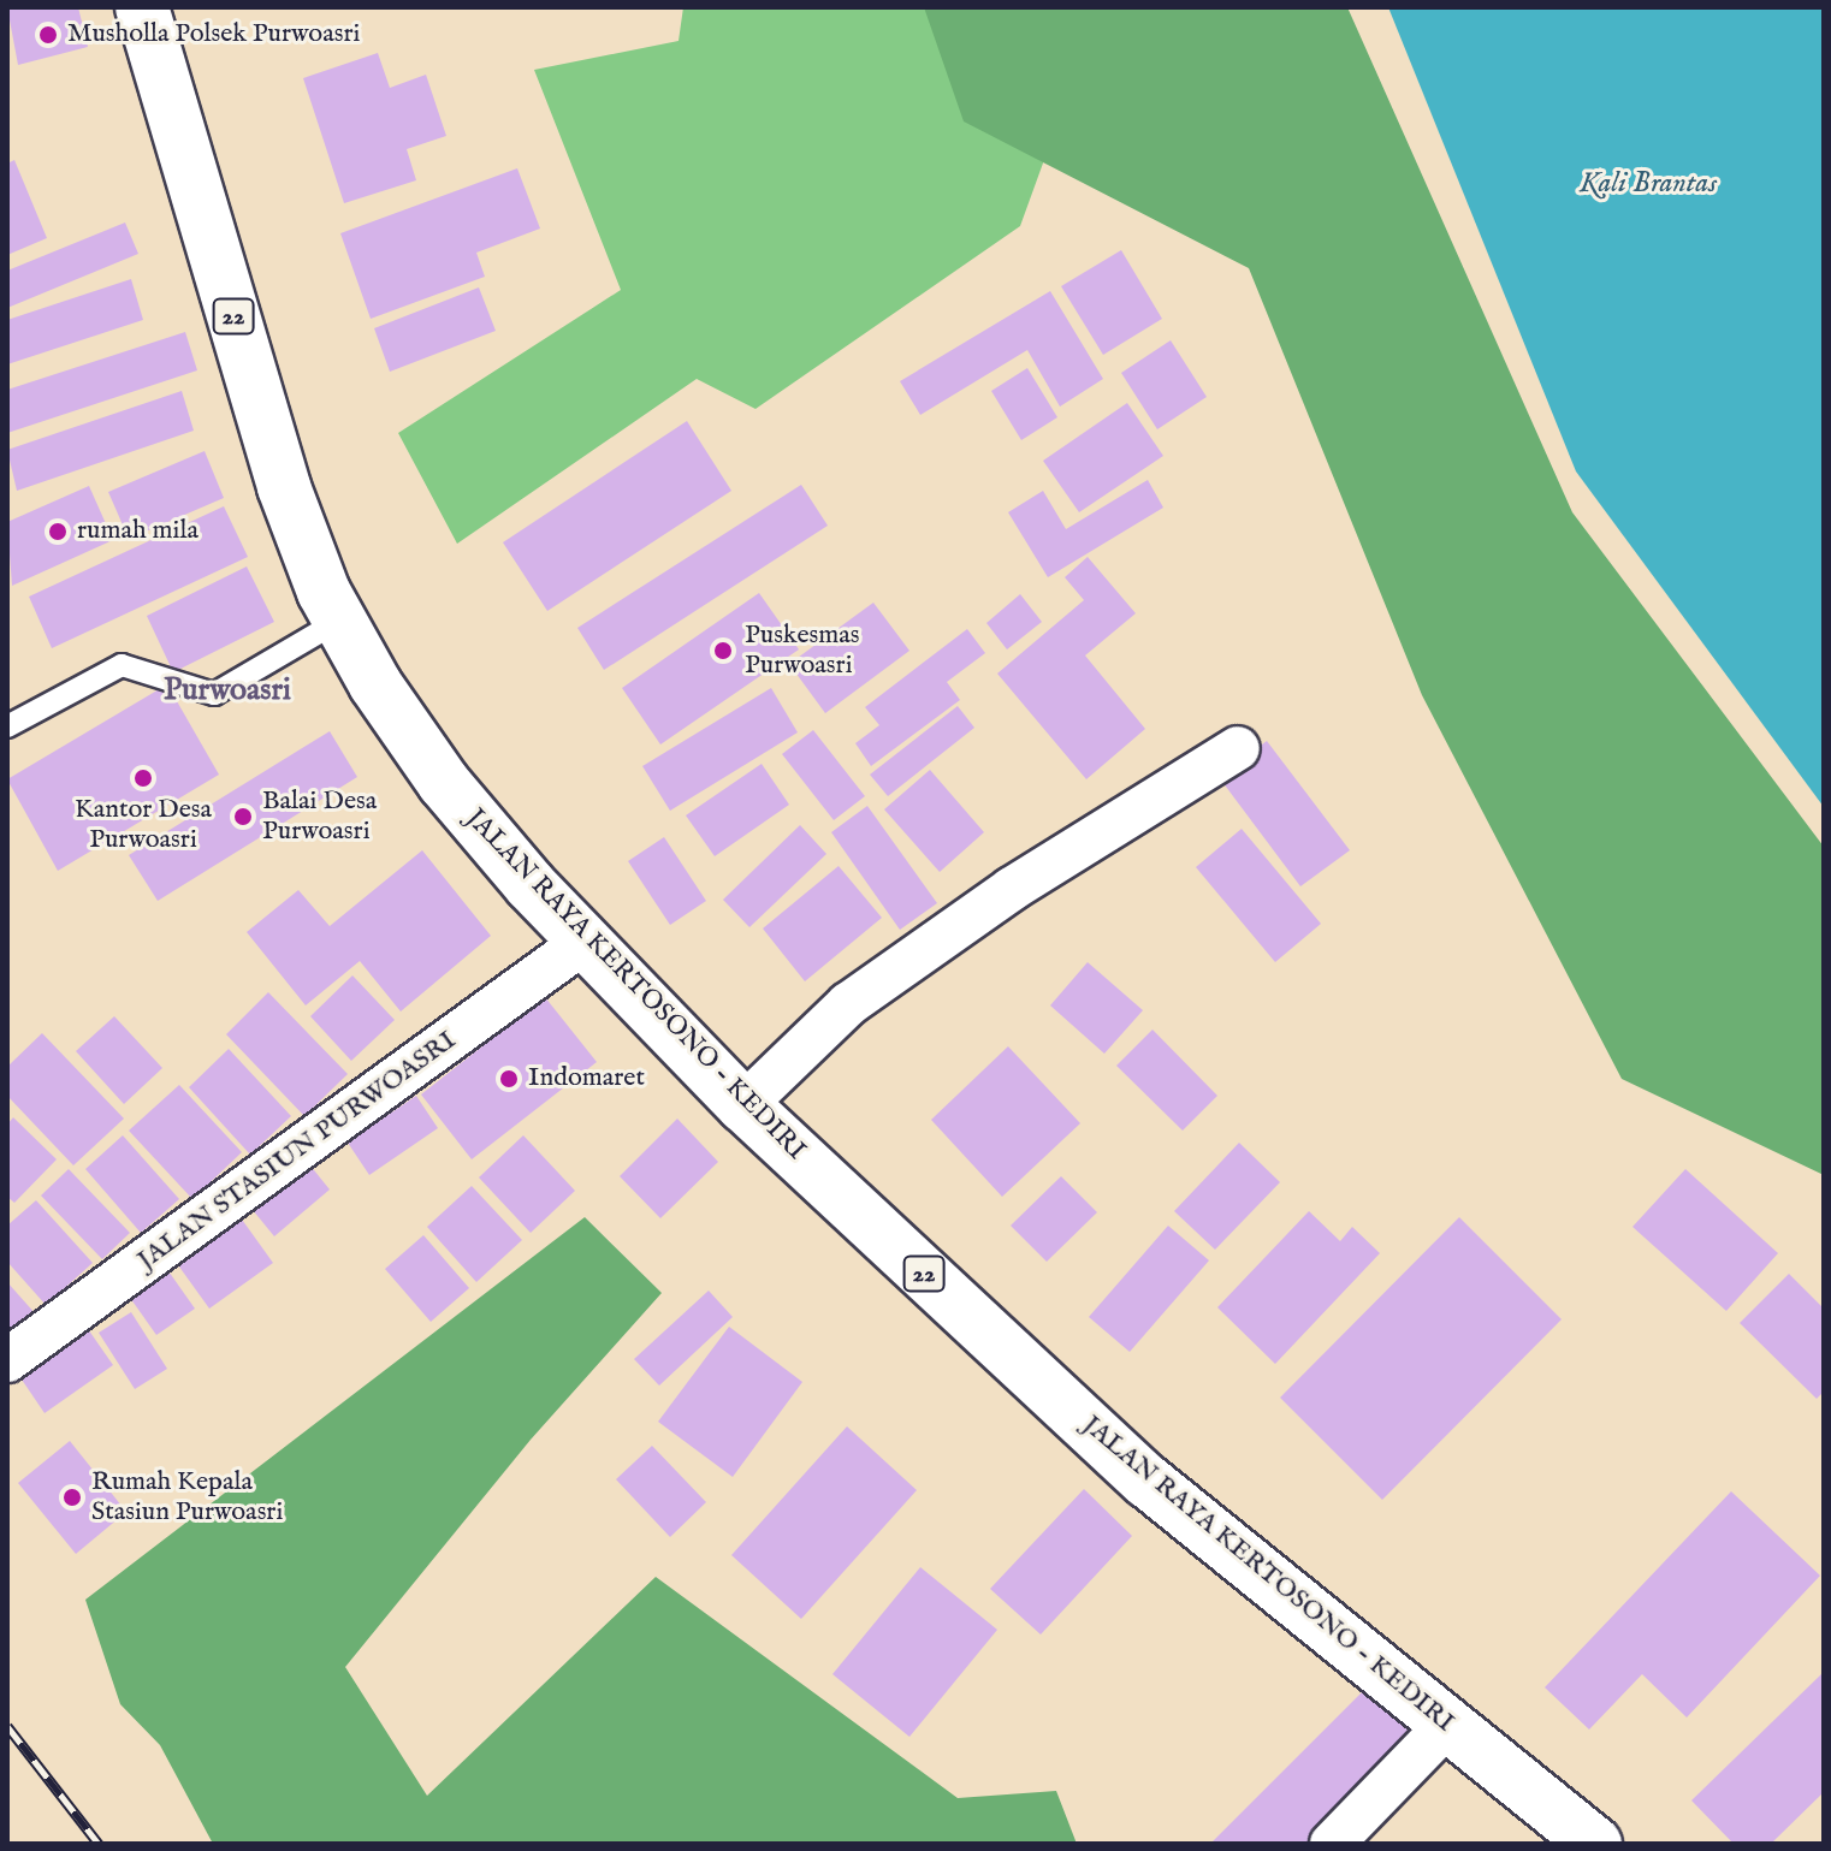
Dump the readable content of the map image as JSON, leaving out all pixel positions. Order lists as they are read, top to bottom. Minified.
{"streets":{"highway":["22","JALAN RAYA KERTOSONO - KEDIRI"],"street":["JALAN STASIUN PURWOASRI"]},"crossings":[["JALAN RAYA KERTOSONO - KEDIRI","JALAN STASIUN PURWOASRI"]],"districts":["Purwoasri"],"water":["Kali Brantas"],"places":["Musholla Polsek Purwoasri","rumah mila","Puskesmas Purwoasri","Kantor Desa Purwoasri","Balai Desa Purwoasri","Indomaret","Rumah Kepala Stasiun Purwoasri"]}
